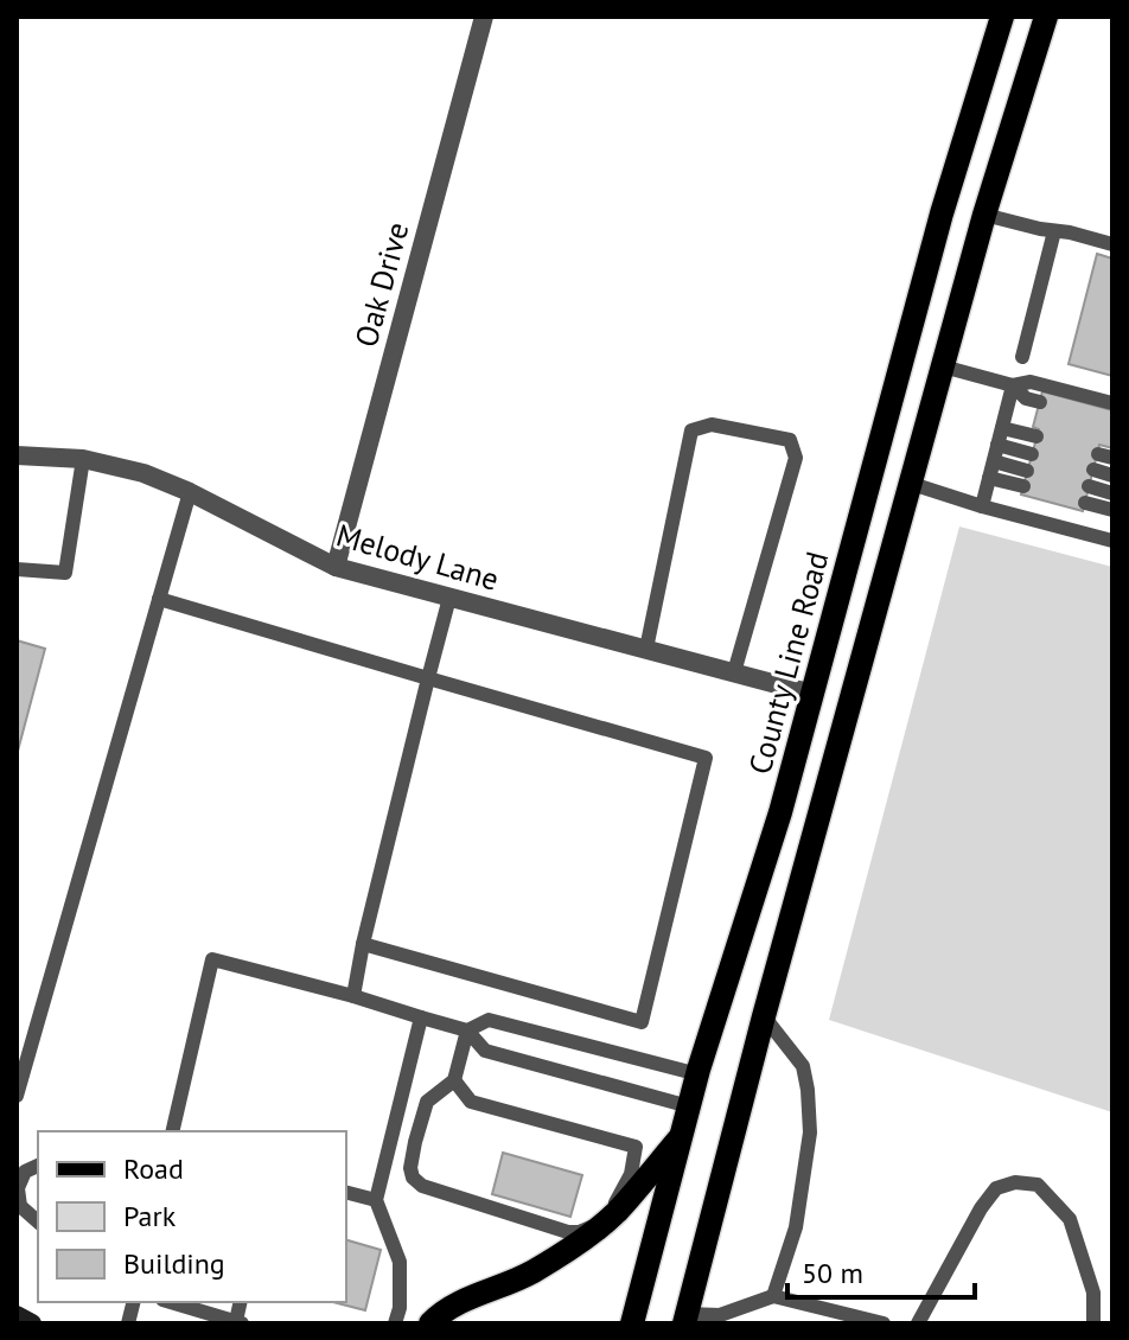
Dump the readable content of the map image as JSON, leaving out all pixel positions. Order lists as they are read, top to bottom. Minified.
{"streets":{"main road":["County Line Road"],"street":["Oak Drive","Melody Lane"]},"crossings":[["Oak Drive","Melody Lane"],["Melody Lane","County Line Road"]],"legend":["Road","Park","Building"],"scale_bar":"50 m"}
